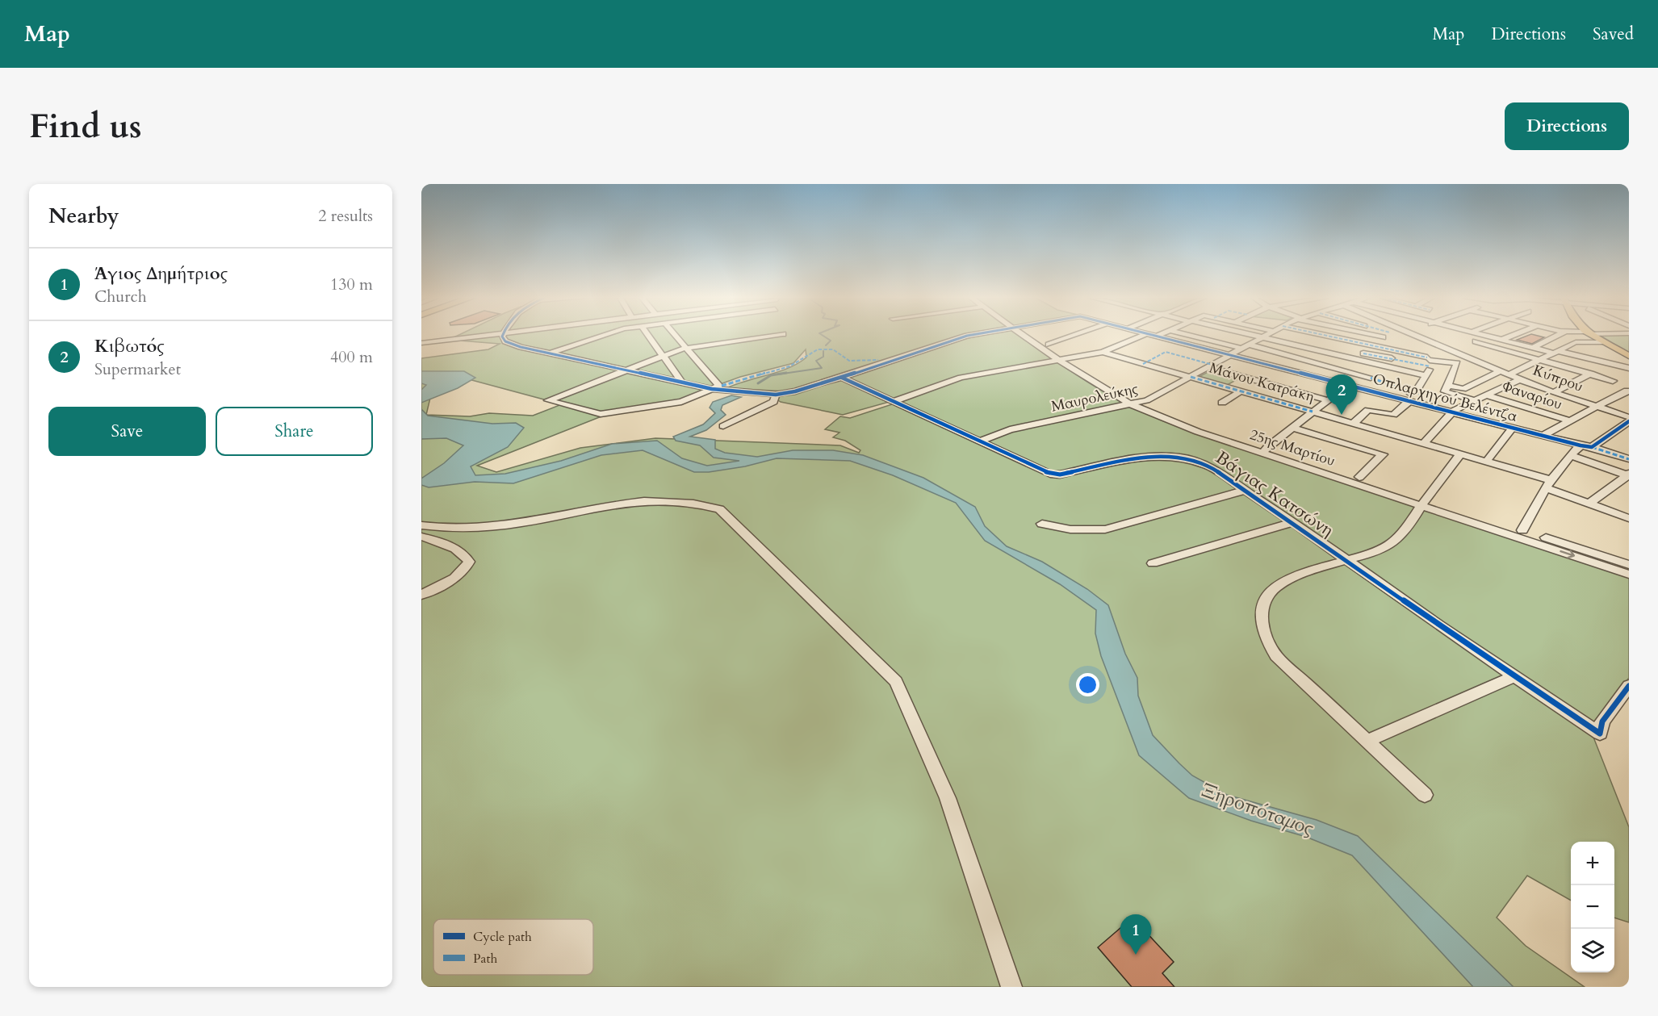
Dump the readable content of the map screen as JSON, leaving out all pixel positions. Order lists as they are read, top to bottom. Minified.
{"streets":{"street":["Κύπρου","Μάνου Κατράκη","Φαναρίου","Μαυρολεύκης","Οπλαρχηγού Βελέντζα","25ης Μαρτίου","Βάγιας Κατσώνη"]},"crossings":[["Μάνου Κατράκη","Μαυρολεύκης"],["Μαυρολεύκης","Οπλαρχηγού Βελέντζα"],["Μαυρολεύκης","25ης Μαρτίου"],["Μαυρολεύκης","Βάγιας Κατσώνη"],["Οπλαρχηγού Βελέντζα","Βάγιας Κατσώνη"]],"water":["Ξηροπόταμος"],"legend":["Cycle path","Path"],"page":{"header":"Map","nav":["Map","Directions","Saved"],"buttons":["Directions",["Save","Share"]],"title":"Find us","heading":["Nearby","2 results"],"list":[{"mark":"1","name":"Άγιος Δημήτριος","note":"Church","value":"130 m"},{"mark":"2","name":"Κιβωτός","note":"Supermarket","value":"400 m"}],"pins":["2","1"],"map_buttons":["+","−"]}}
